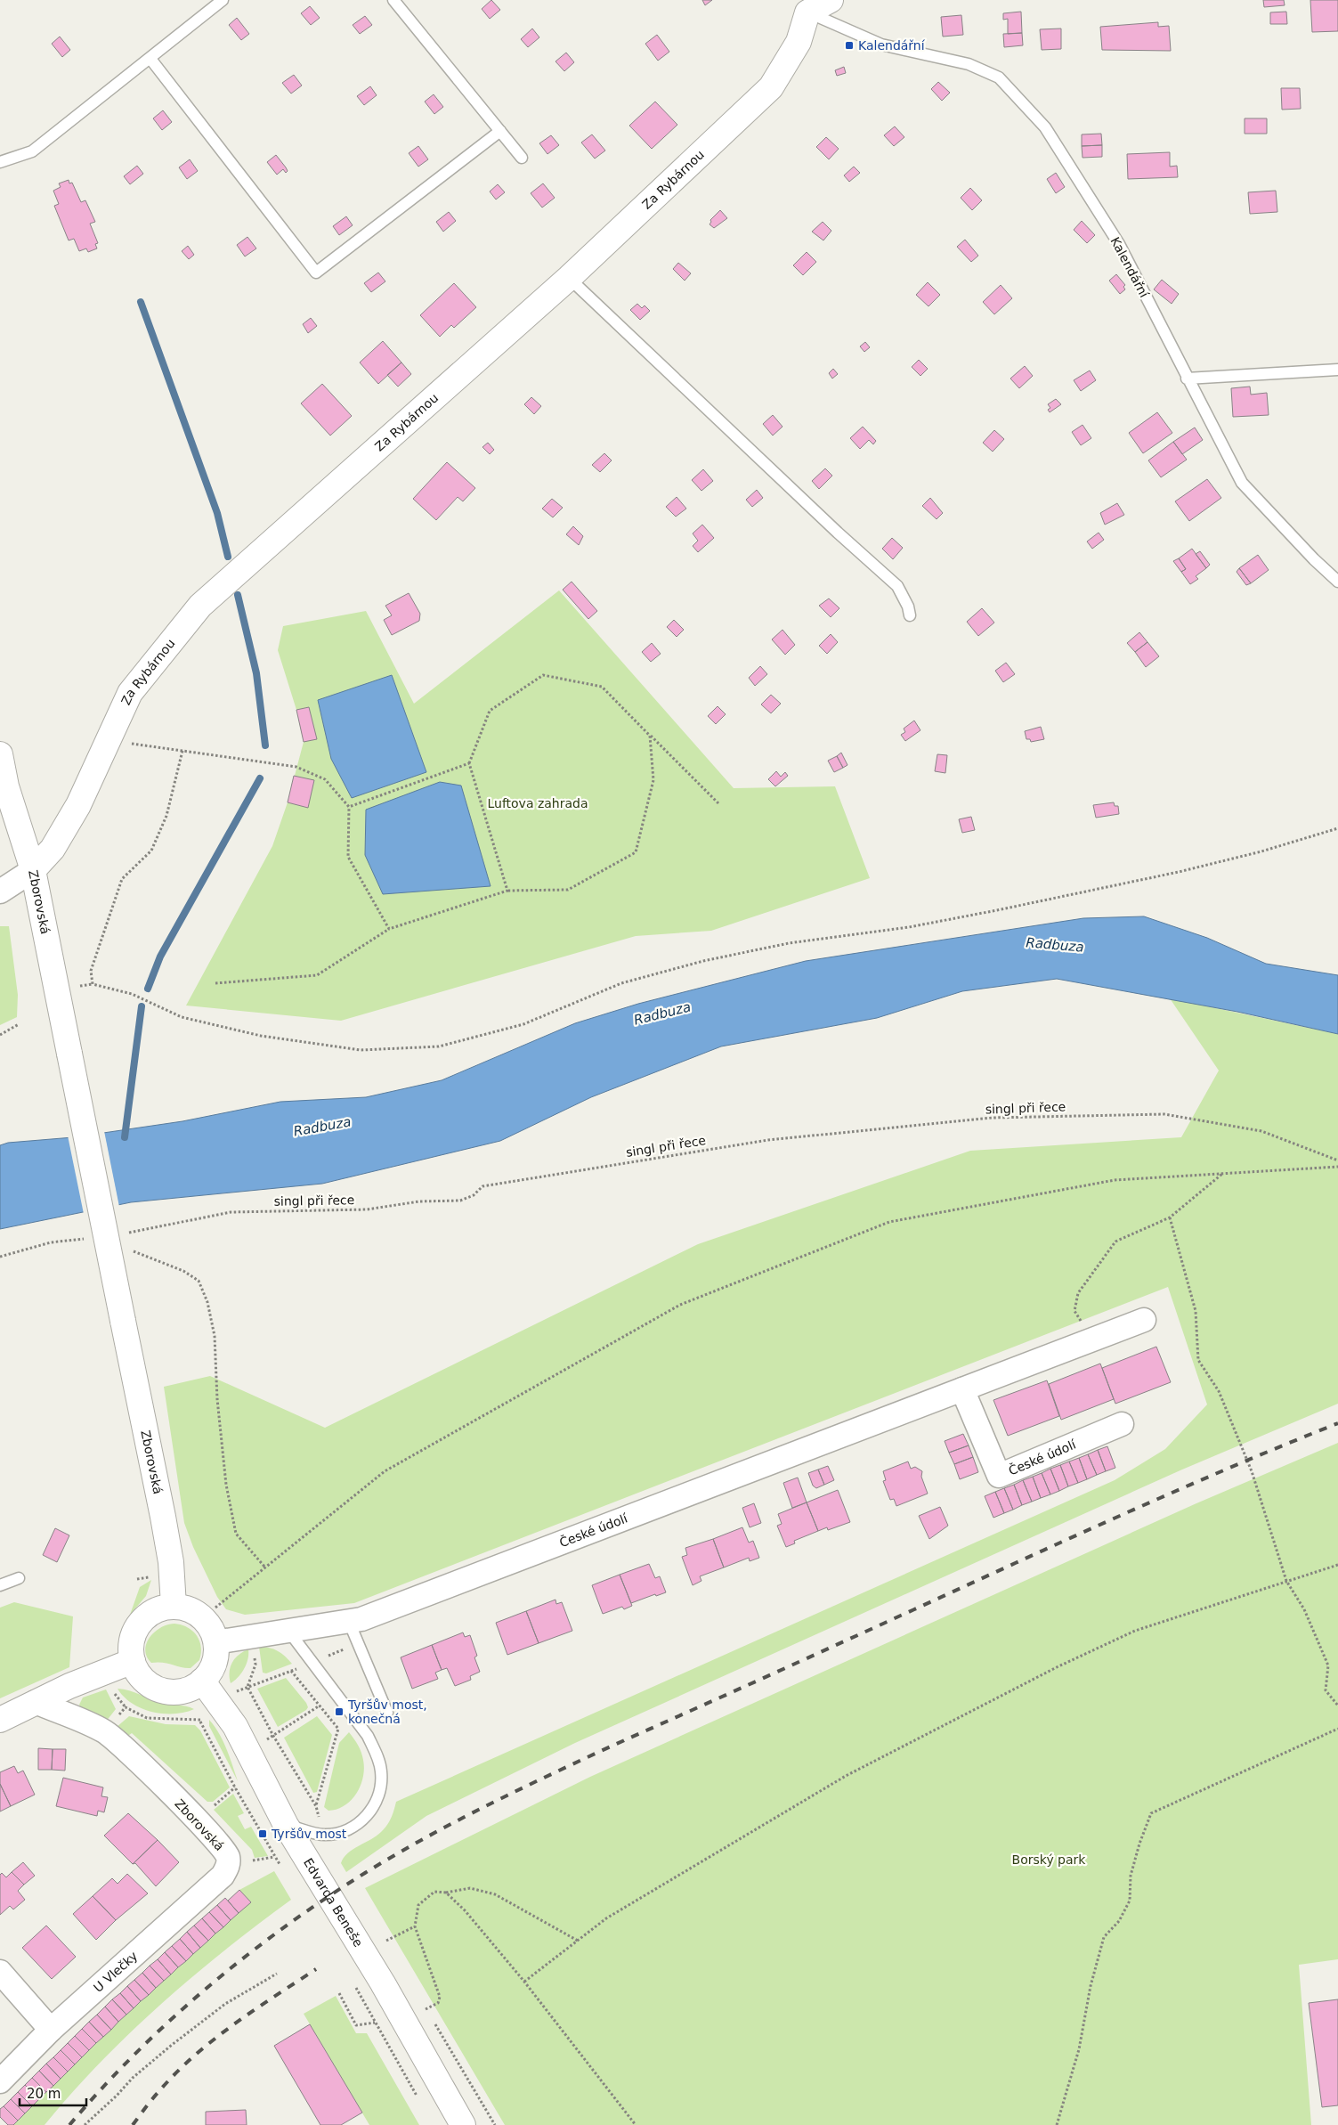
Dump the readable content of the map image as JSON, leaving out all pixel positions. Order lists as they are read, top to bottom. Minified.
{"streets":{"street":["Za Rybárnou","Zborovská","České údolí","Edvarda Beneše","U Vlečky"],"lane":["Kalendářní"],"path":["singl při řece"]},"crossings":[["Za Rybárnou","Kalendářní"],["Za Rybárnou","Zborovská"],["Zborovská","České údolí"],["Zborovská","Edvarda Beneše"],["Zborovská","U Vlečky"],["České údolí","Edvarda Beneše"]],"water":["Radbuza"],"parks":["Luftova zahrada","Borský park"],"places":{"transit":["Kalendářní","Tyršův most, konečná","Tyršův most"]},"scale_bar":"20 m"}
